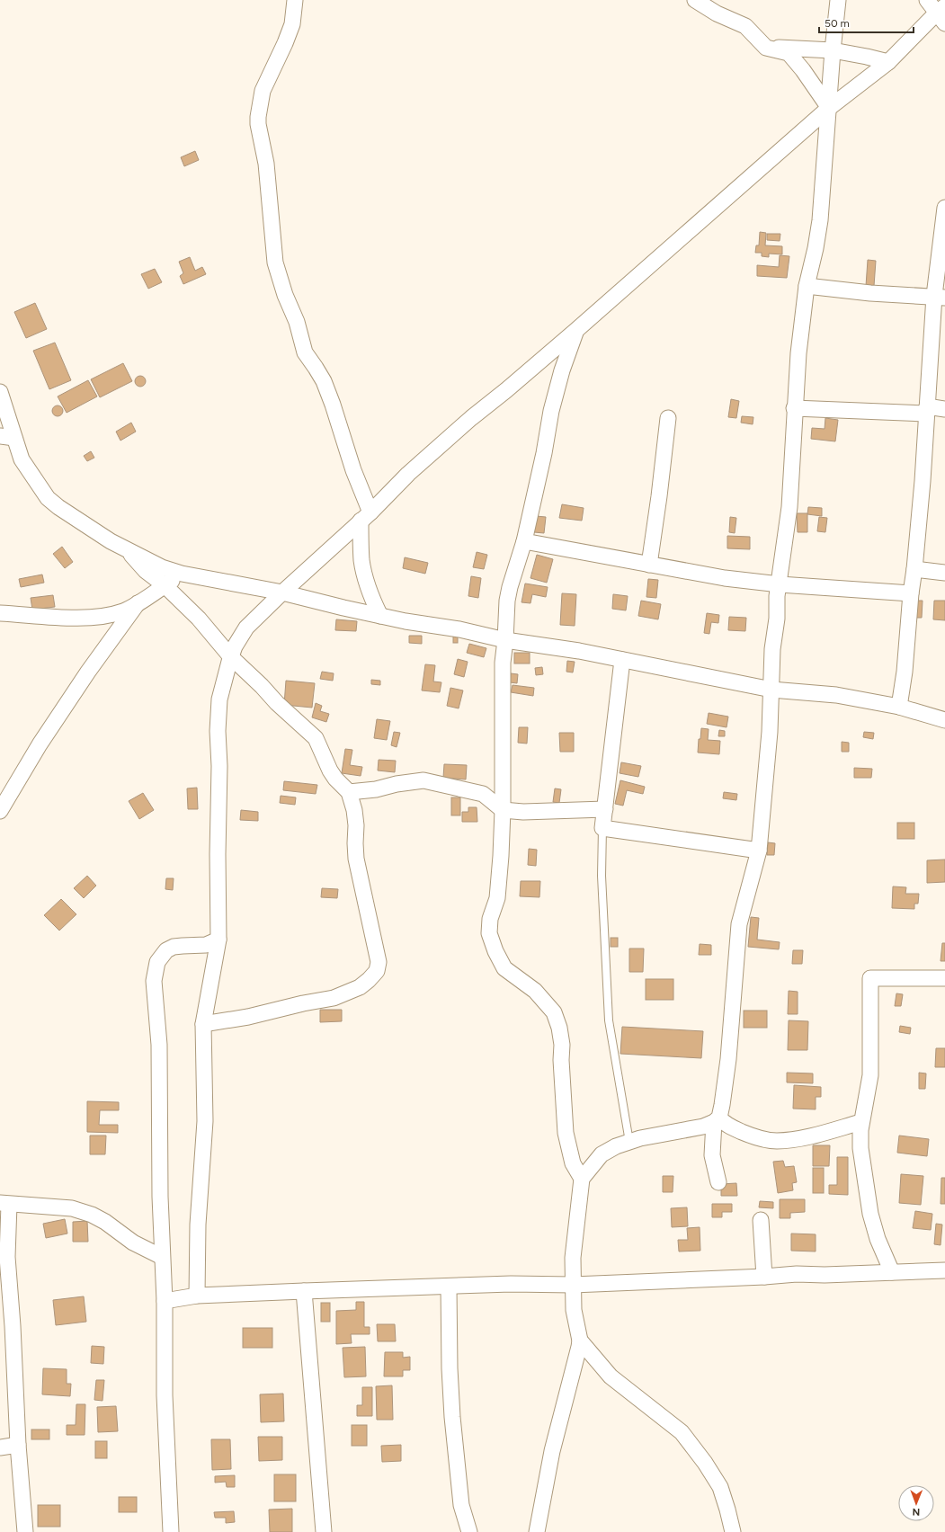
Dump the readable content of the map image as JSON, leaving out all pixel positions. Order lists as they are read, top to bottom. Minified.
{"scale_bar":"50 m","north":"bottom"}
